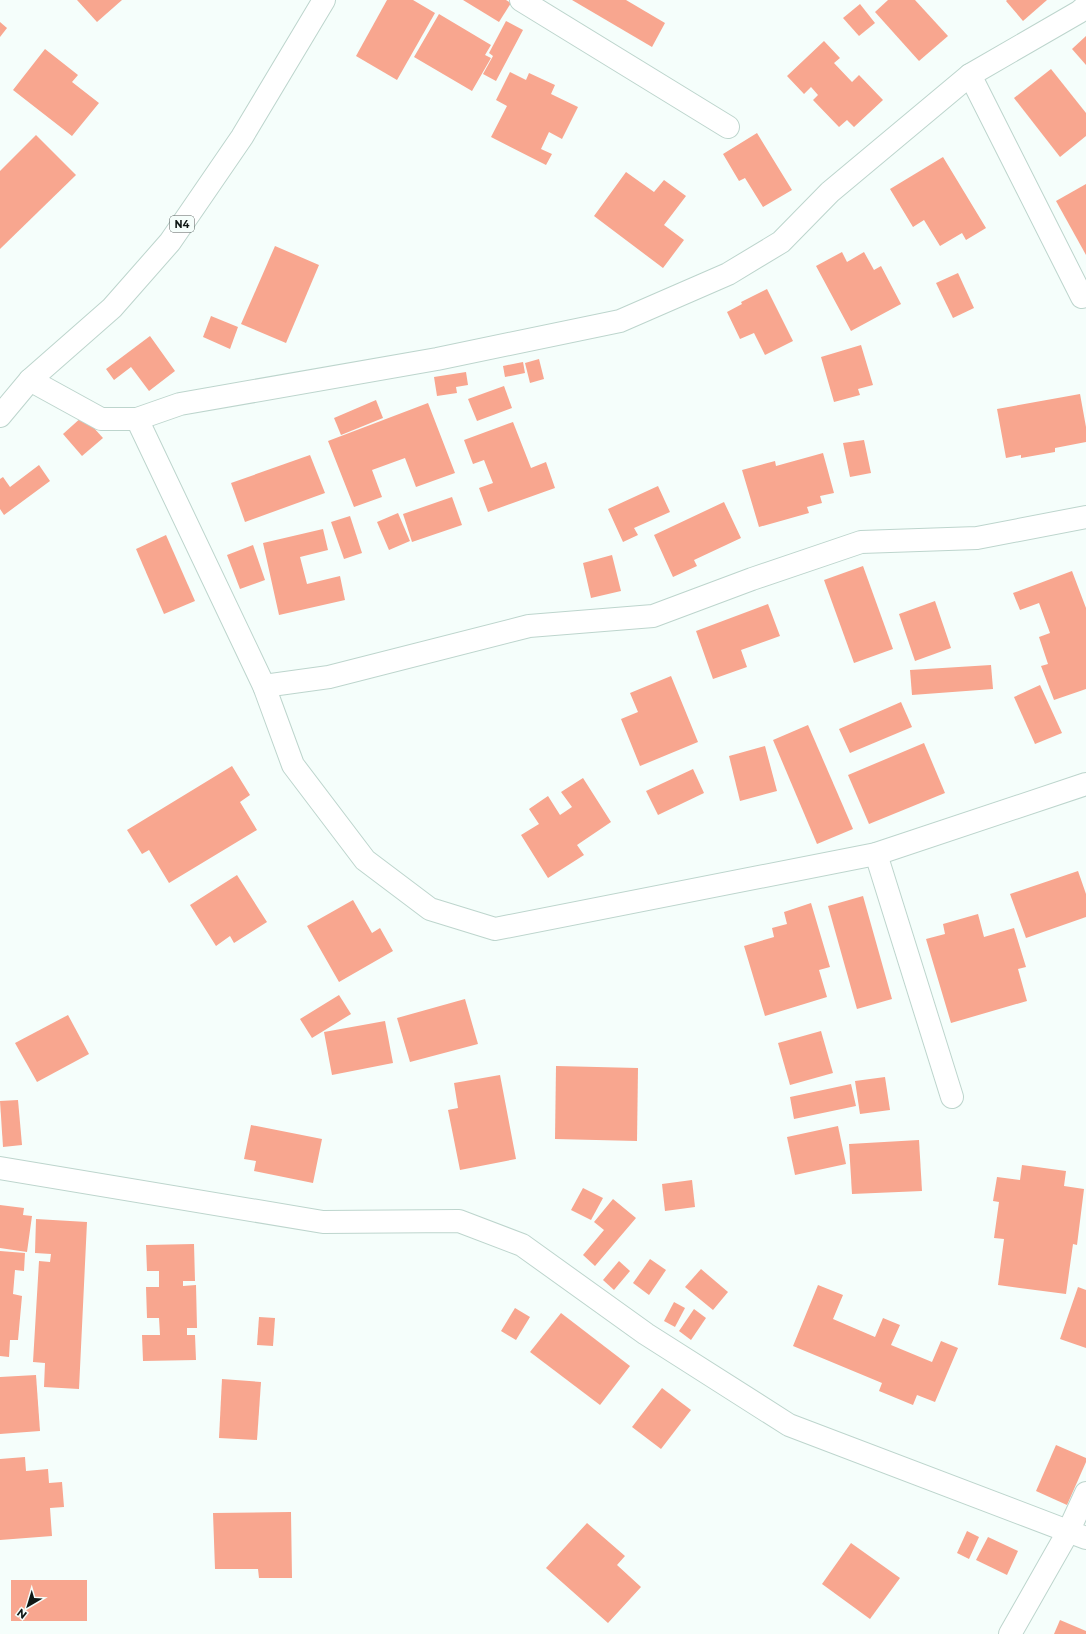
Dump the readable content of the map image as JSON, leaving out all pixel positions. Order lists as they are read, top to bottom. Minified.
{"streets":{"main road":["N4"]},"north":"bottom left"}
